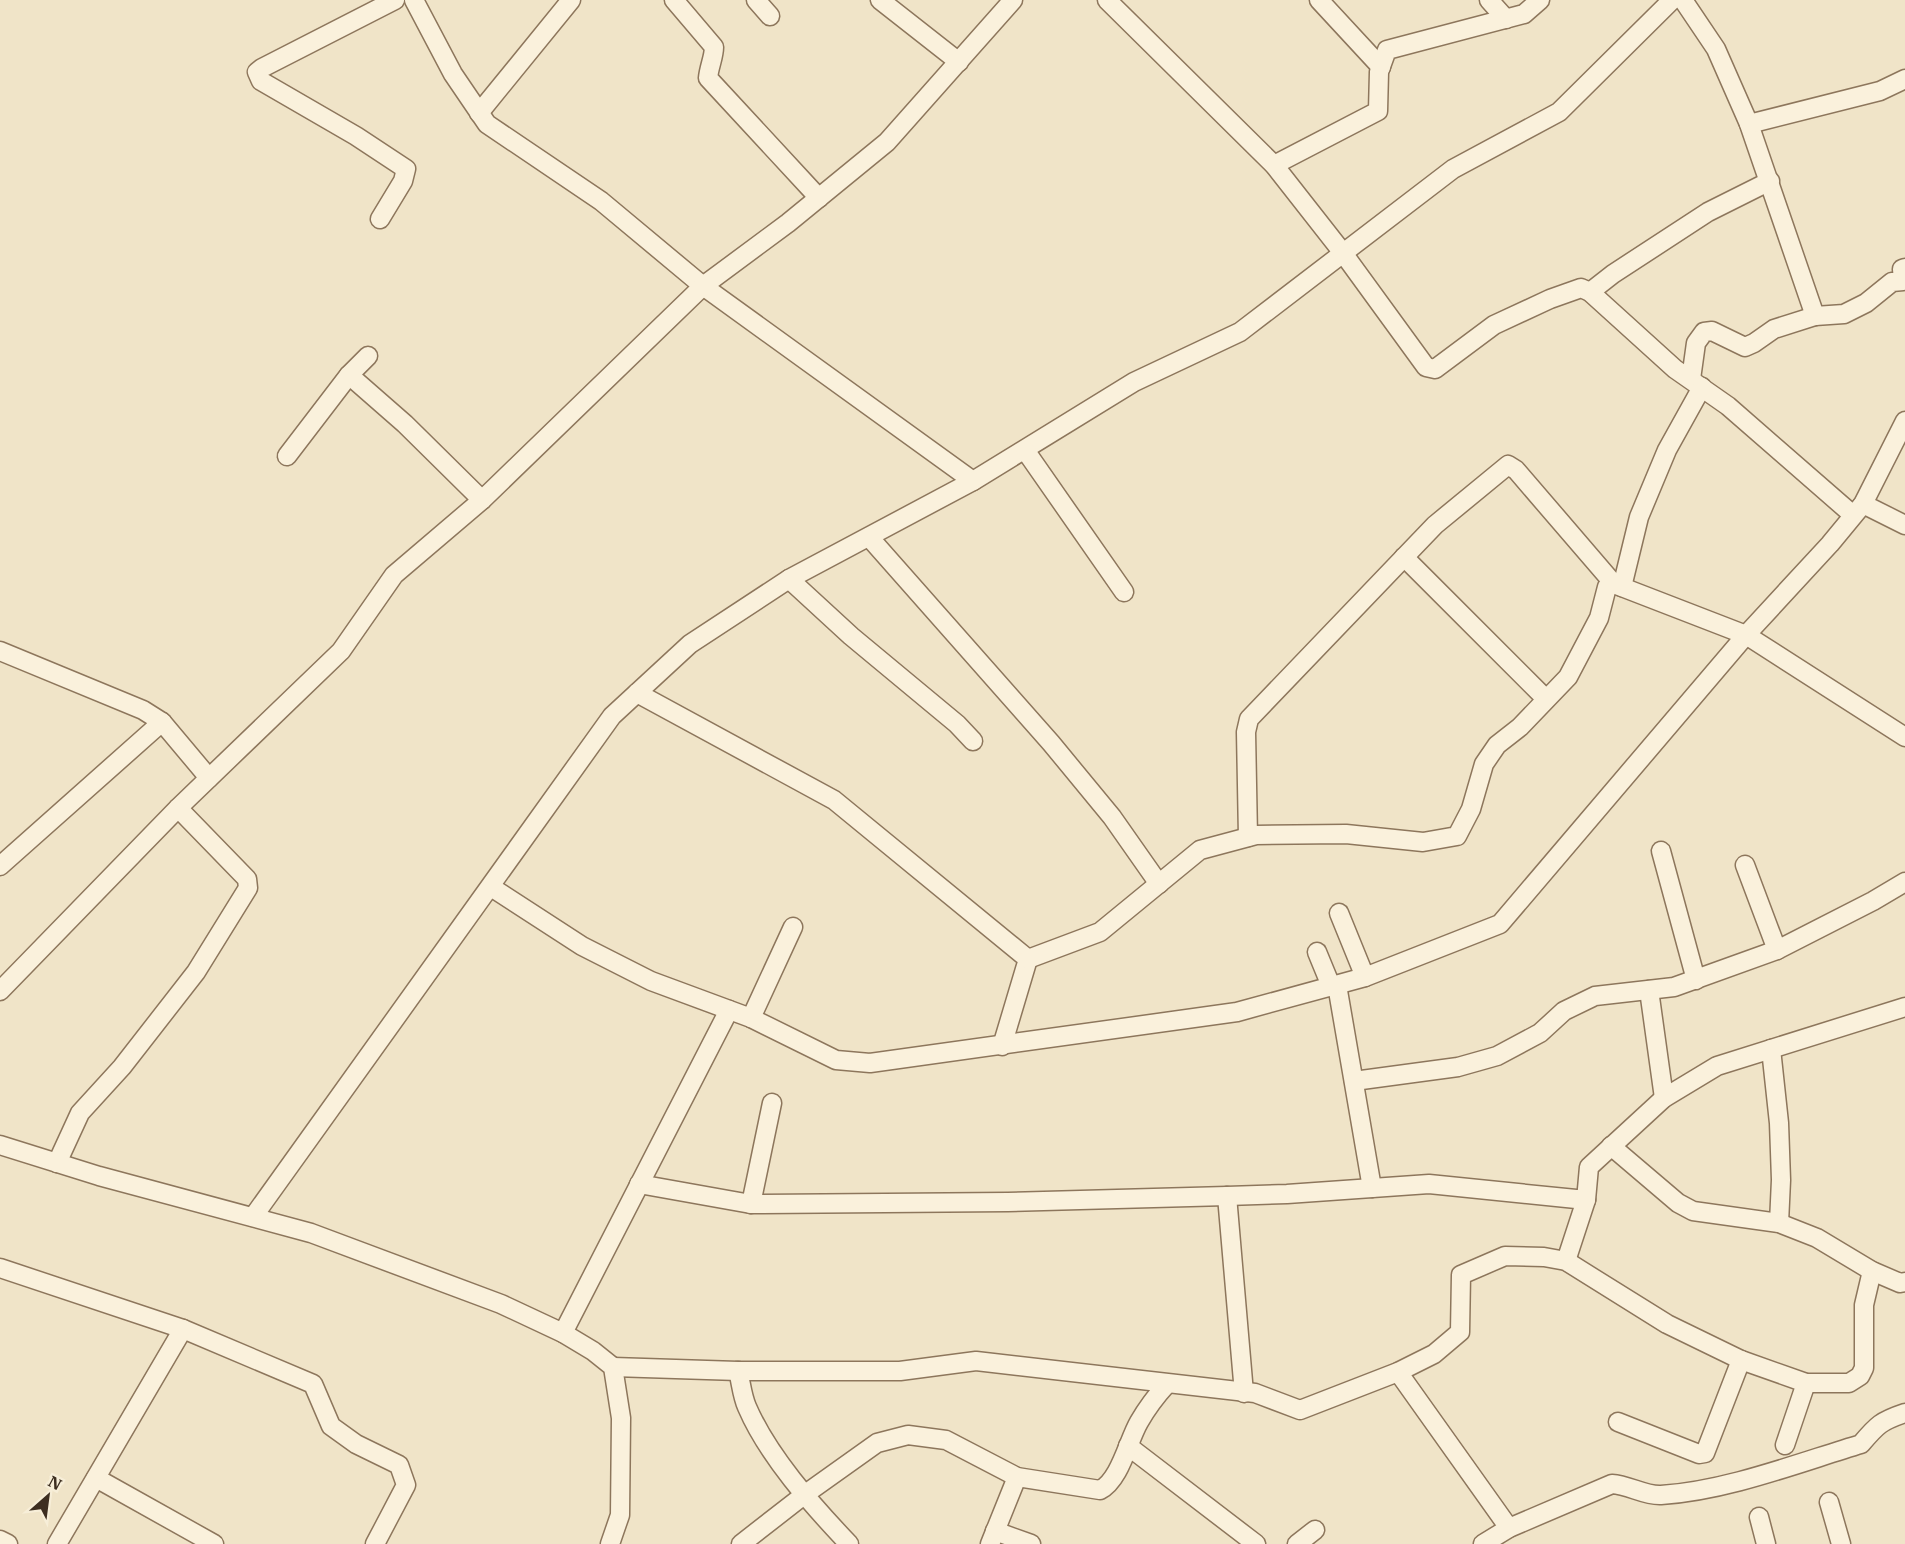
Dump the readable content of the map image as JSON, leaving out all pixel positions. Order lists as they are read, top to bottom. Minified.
{"north":"top right"}
